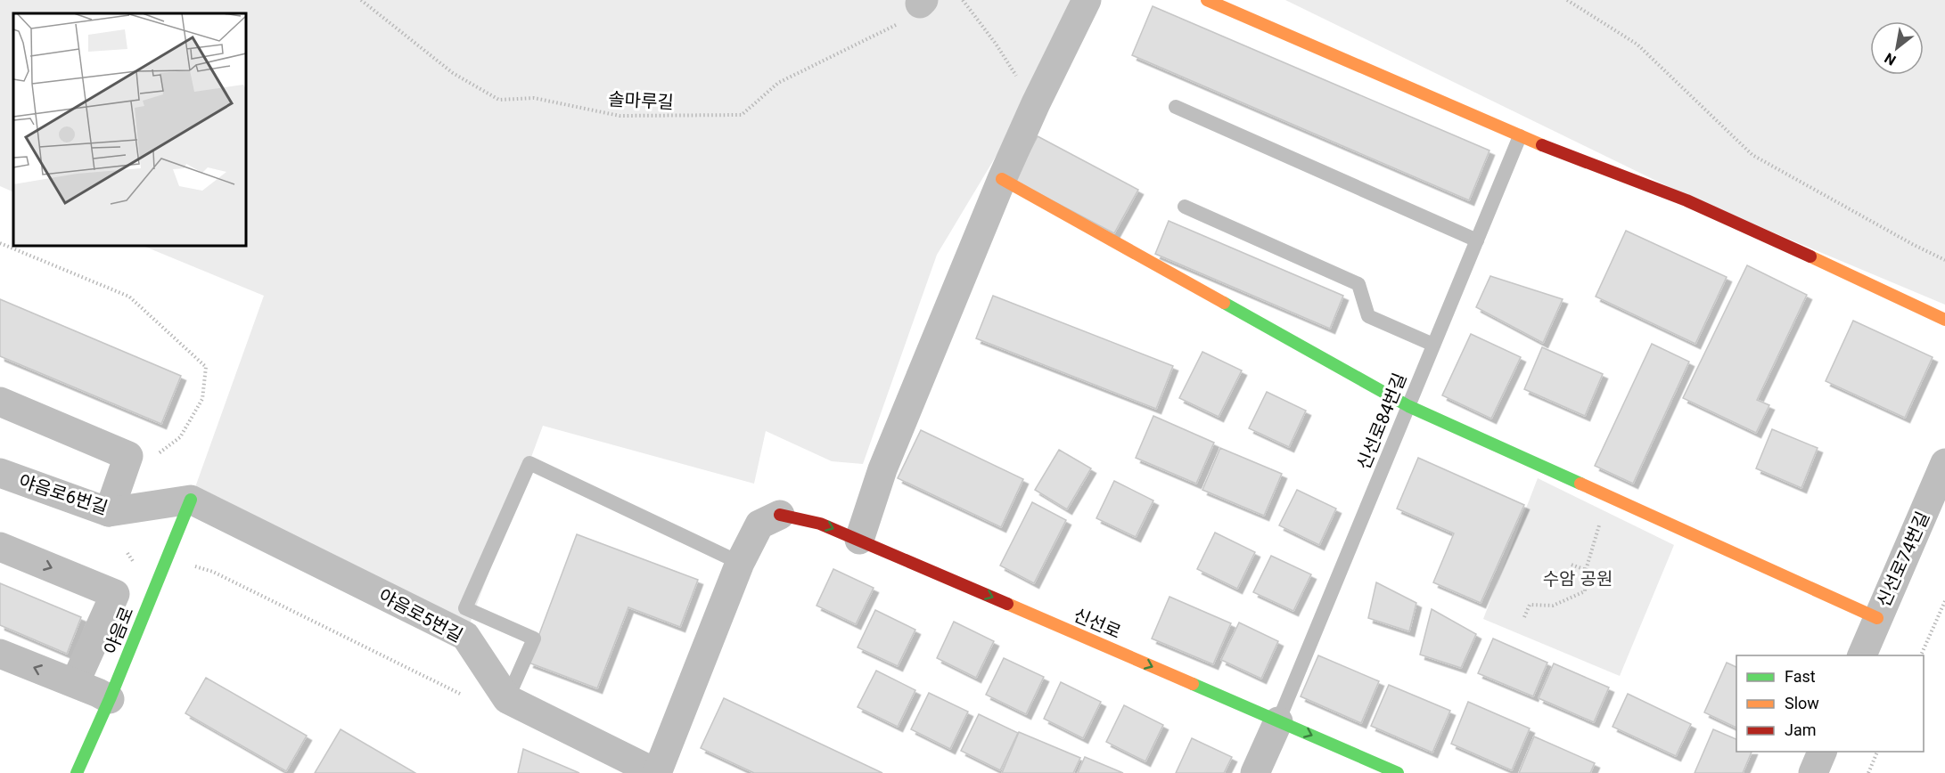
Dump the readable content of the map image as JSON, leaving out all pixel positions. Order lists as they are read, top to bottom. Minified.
{"streets":{"street":["야음로6번길","신선로74번길","야음로5번길","신선로","야음로"],"lane":["신선로84번길"],"path":["솔마루길"]},"crossings":[["신선로84번길","신선로"],["야음로6번길","야음로5번길"],["야음로6번길","야음로"],["야음로5번길","야음로"]],"one_way":["신선로"],"parks":["수암 공원"],"legend":["Fast","Slow","Jam"],"north":"bottom left"}
